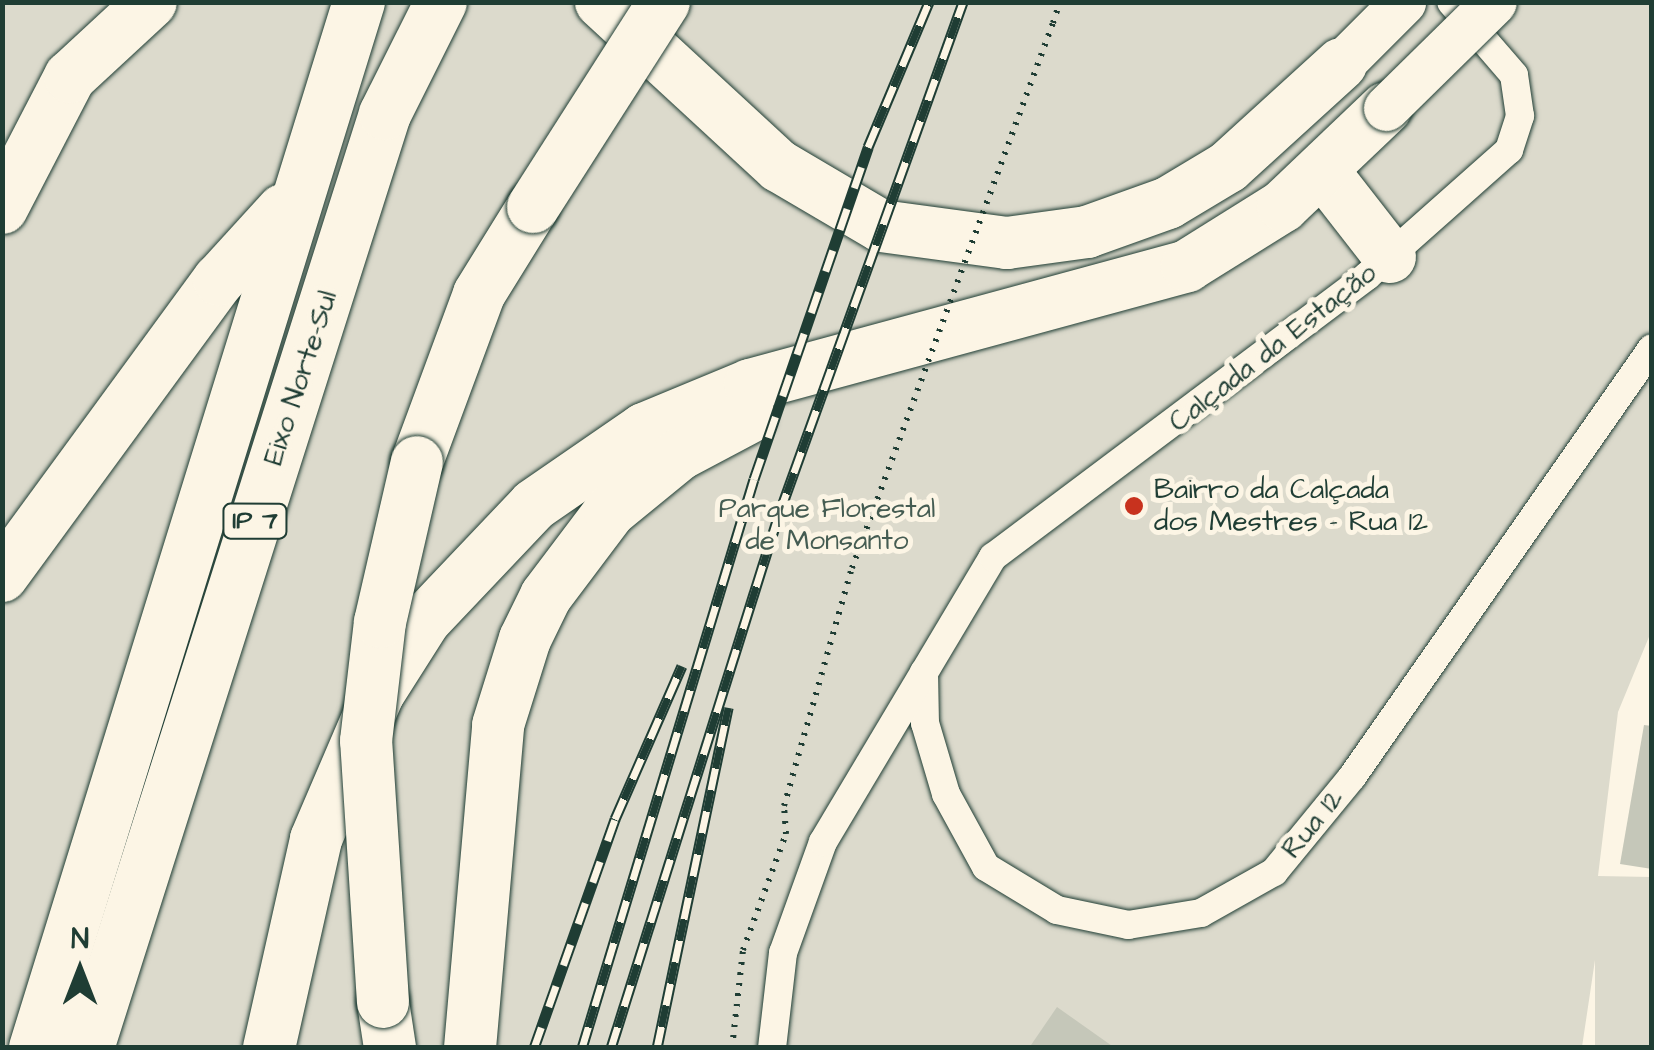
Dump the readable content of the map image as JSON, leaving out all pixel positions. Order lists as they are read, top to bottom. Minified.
{"streets":{"highway":["Eixo Norte-Sul","IP 7"],"street":["Calçada da Estação","Rua 12"]},"crossings":[["Calçada da Estação","Rua 12"]],"parks":["Parque Florestal de Monsanto"],"places":["Bairro da Calçada dos Mestres - Rua 12"],"north":"top"}
